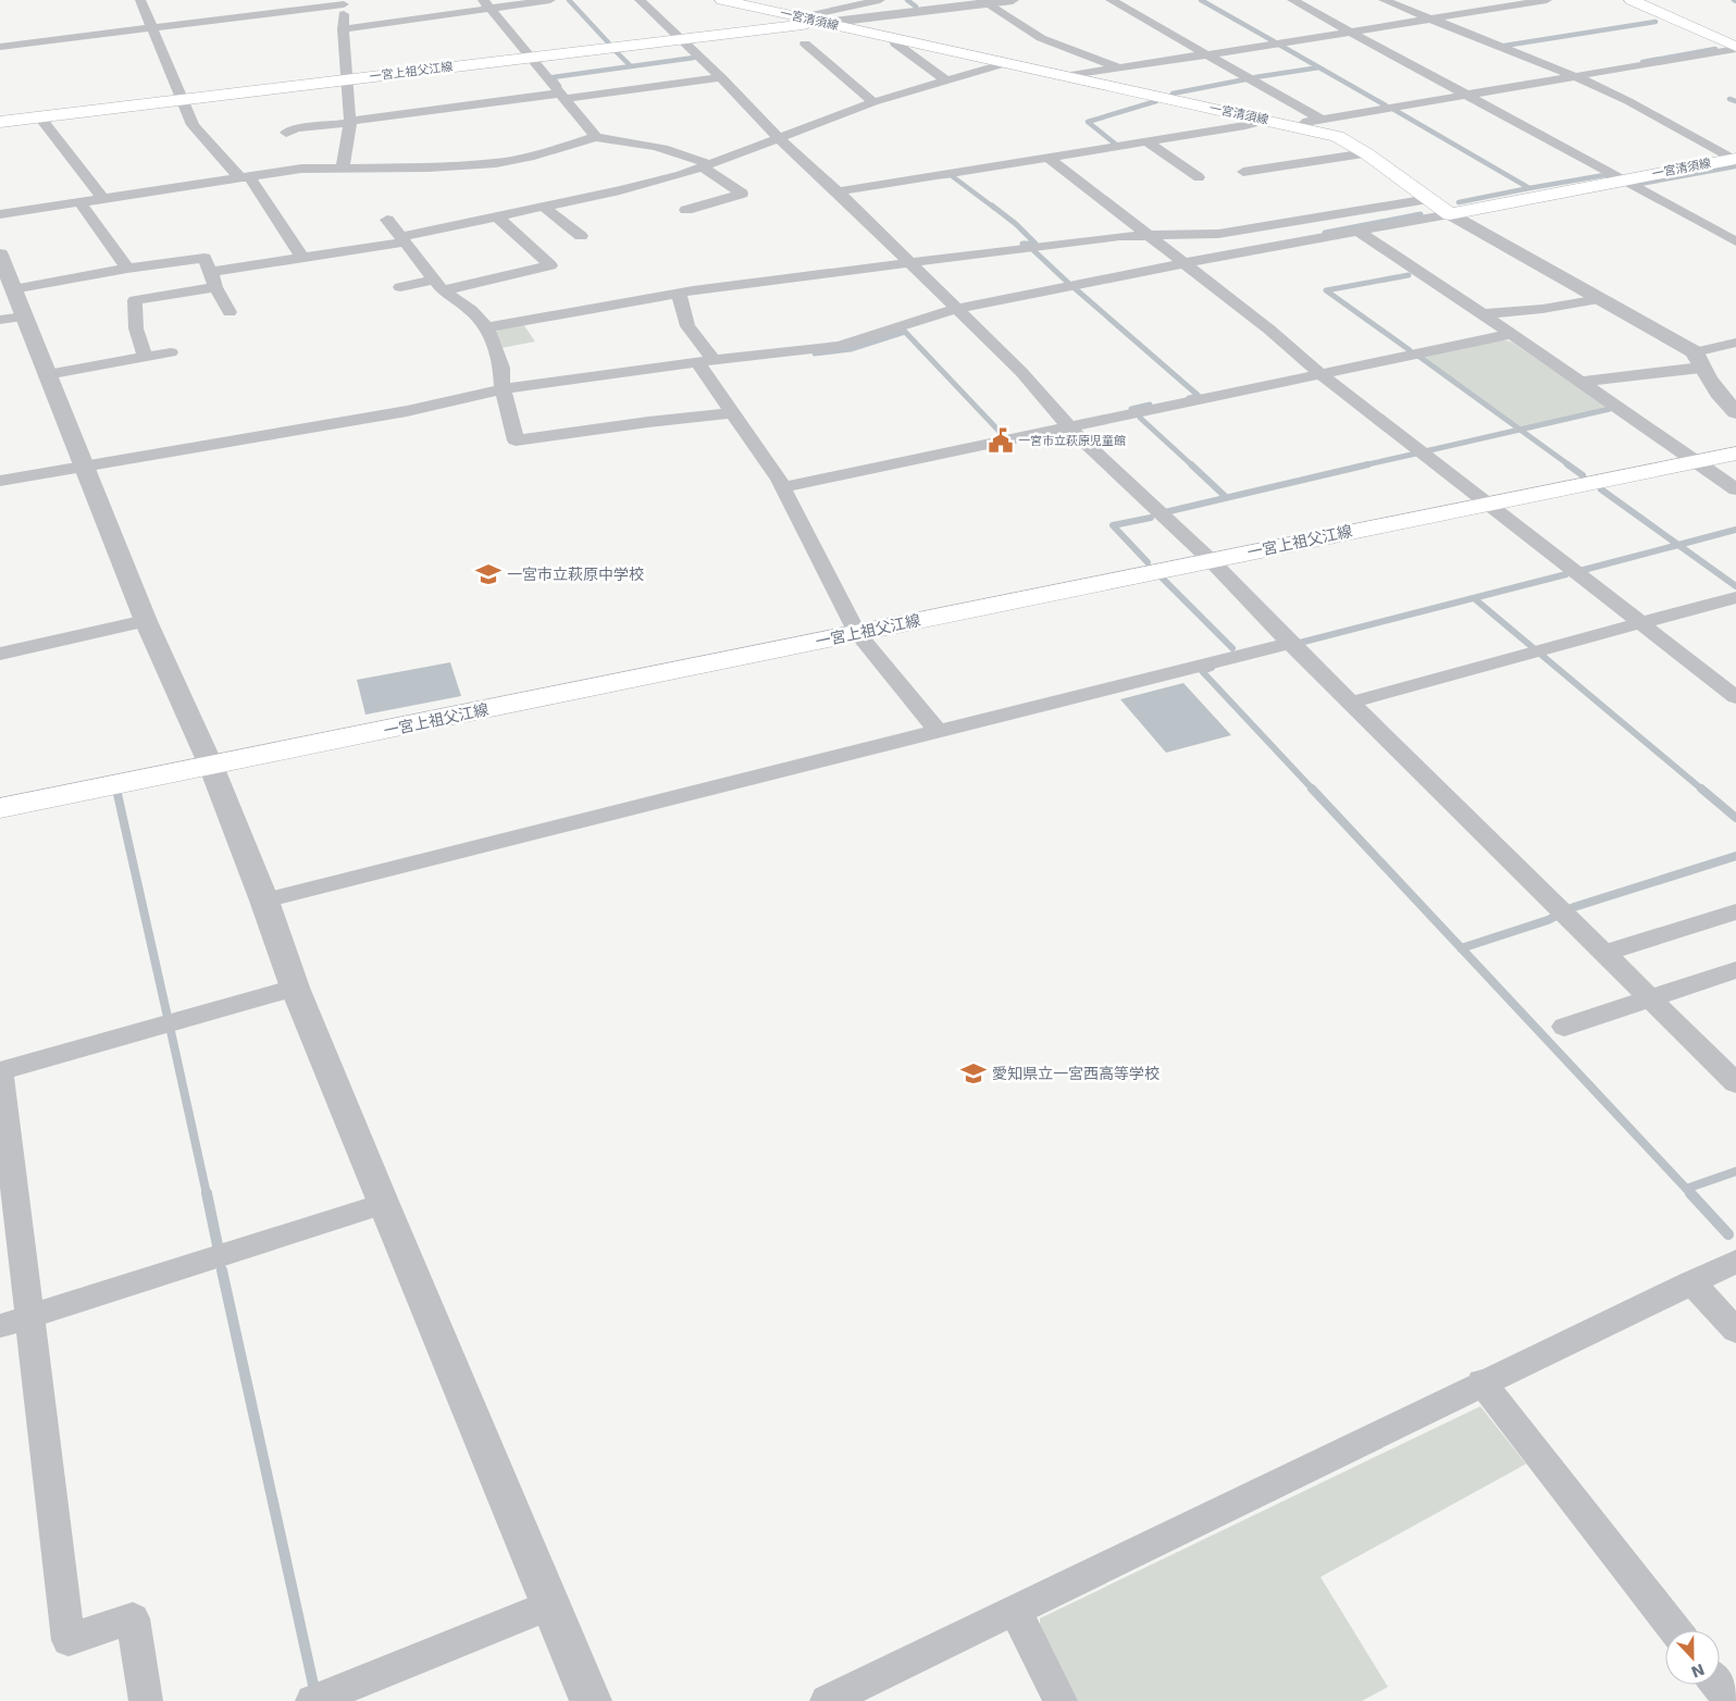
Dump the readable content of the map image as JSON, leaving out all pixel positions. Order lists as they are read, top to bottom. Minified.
{"streets":{"main road":["一宮清須線","一宮上祖父江線"]},"crossings":[["一宮清須線","一宮上祖父江線"]],"places":{"public building":["一宮市立萩原児童館"],"school or university":["一宮市立萩原中学校","愛知県立一宮西高等学校"]},"north":"bottom"}
